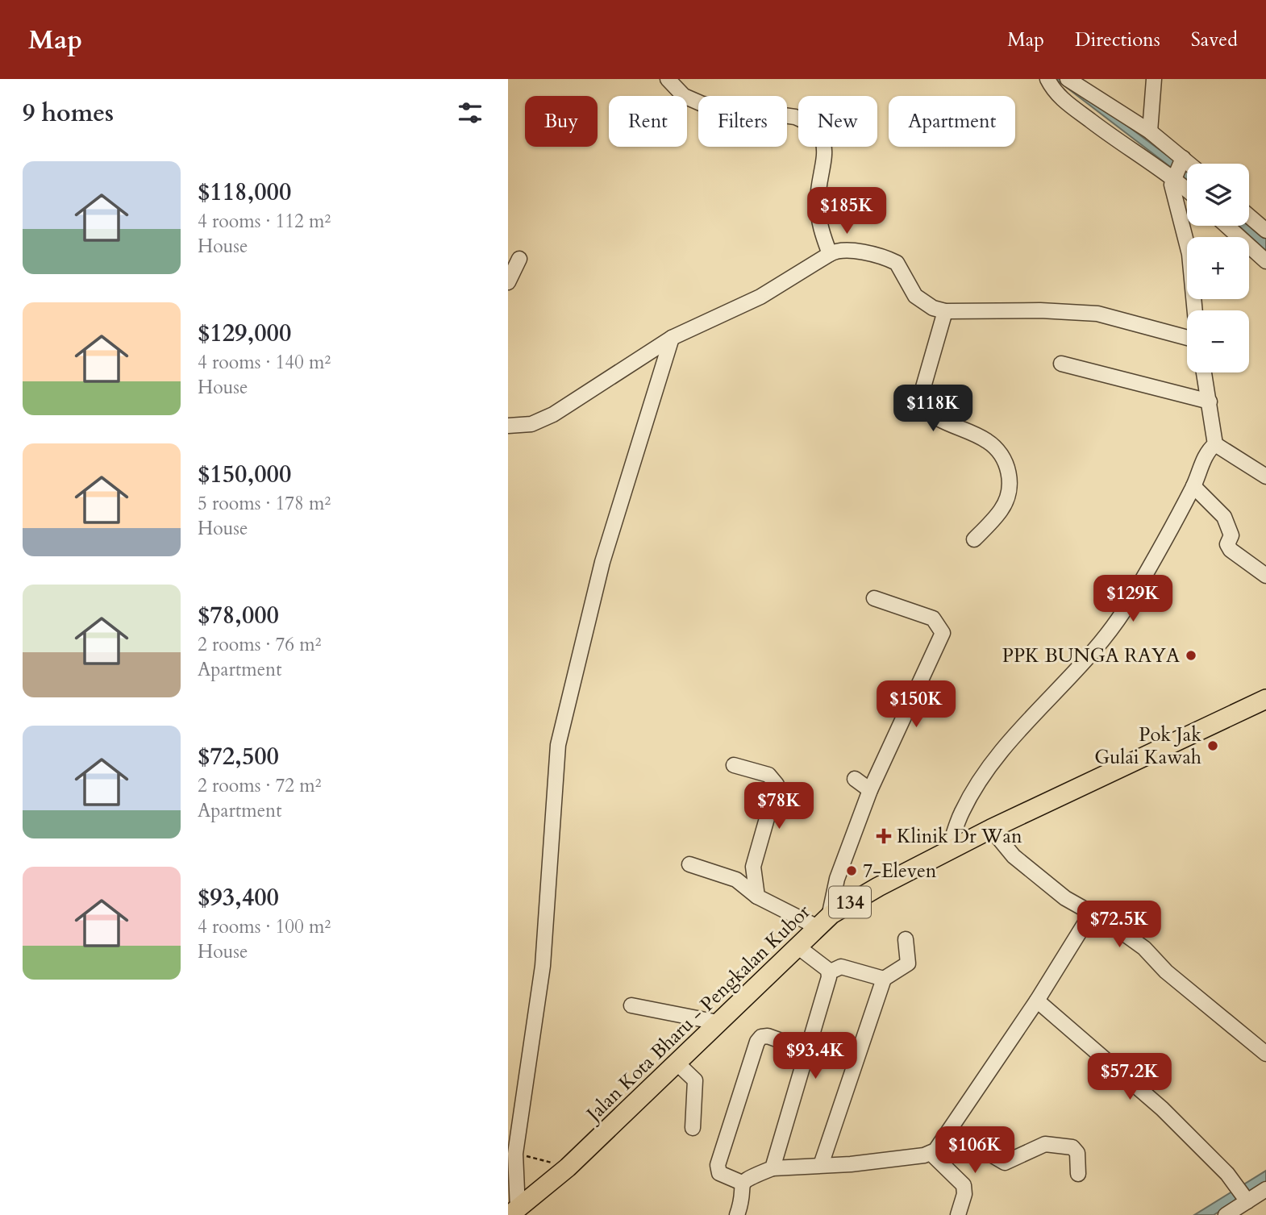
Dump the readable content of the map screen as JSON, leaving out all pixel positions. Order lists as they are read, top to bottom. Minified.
{"streets":{"main road":["134","Jalan Kota Bharu - Pengkalan Kubor"]},"places":{"other":["PPK BUNGA RAYA","Pok Jak Gulai Kawah","7-Eleven"],"health":["Klinik Dr Wan"]},"page":{"header":"Map","nav":["Map","Directions","Saved"],"heading":"9 homes","chip":["Buy","Rent","Filters","New","Apartment"],"list":[{"name":"$118,000","note":"4 rooms · 112 m² · House"},{"name":"$129,000","note":"4 rooms · 140 m² · House"},{"name":"$150,000","note":"5 rooms · 178 m² · House"},{"name":"$78,000","note":"2 rooms · 76 m² · Apartment"},{"name":"$72,500","note":"2 rooms · 72 m² · Apartment"},{"name":"$93,400","note":"4 rooms · 100 m² · House"}],"map_buttons":["+","−"],"price":["$185K","$118K","$129K","$150K","$78K","$72.5K","$93.4K","$57.2K","$106K"]}}
